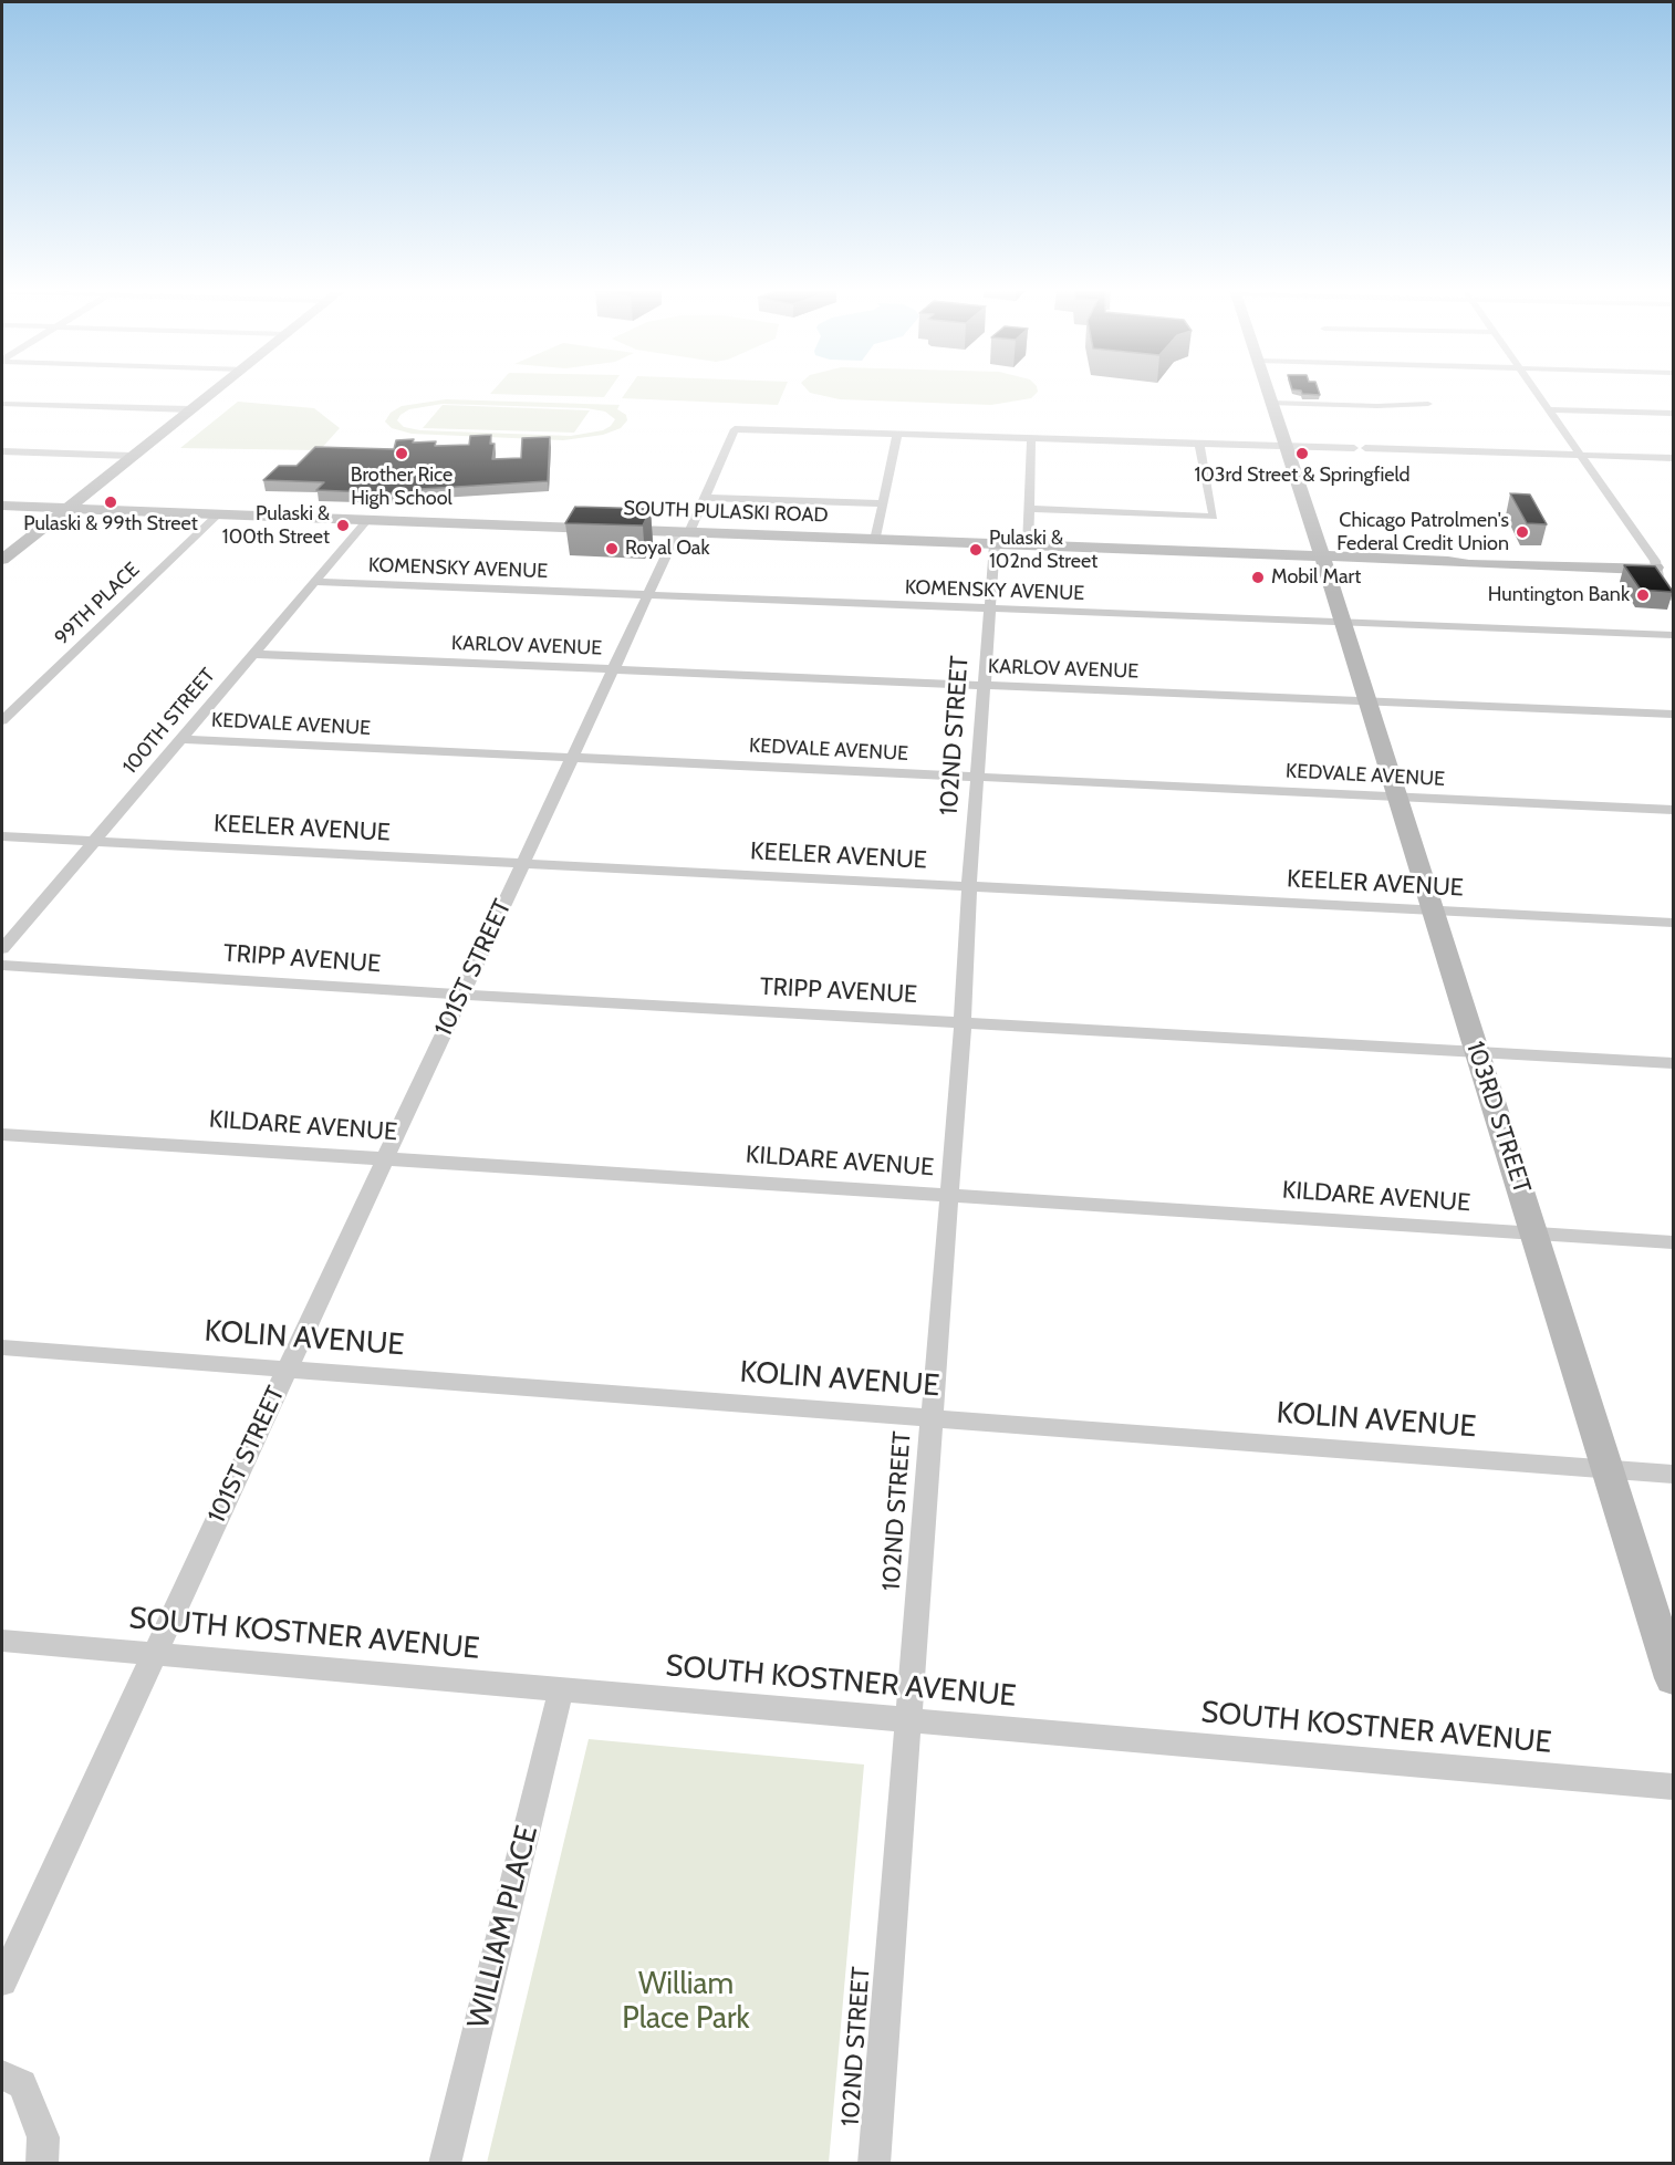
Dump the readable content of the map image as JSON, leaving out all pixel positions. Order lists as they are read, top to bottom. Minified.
{"streets":{"main road":["SOUTH PULASKI ROAD","103RD STREET"],"street":["KOMENSKY AVENUE","99TH PLACE","KARLOV AVENUE","100TH STREET","KEDVALE AVENUE","102ND STREET","KEELER AVENUE","TRIPP AVENUE","101ST STREET","KILDARE AVENUE","KOLIN AVENUE","SOUTH KOSTNER AVENUE","WILLIAM PLACE"]},"crossings":[["SOUTH PULASKI ROAD","99TH PLACE"],["SOUTH PULASKI ROAD","100TH STREET"],["SOUTH PULASKI ROAD","102ND STREET"],["SOUTH PULASKI ROAD","101ST STREET"],["SOUTH PULASKI ROAD","103RD STREET"],["KOMENSKY AVENUE","100TH STREET"],["KOMENSKY AVENUE","102ND STREET"],["KOMENSKY AVENUE","101ST STREET"],["KOMENSKY AVENUE","103RD STREET"],["KARLOV AVENUE","100TH STREET"],["KARLOV AVENUE","102ND STREET"],["KARLOV AVENUE","101ST STREET"],["KARLOV AVENUE","103RD STREET"],["100TH STREET","KEDVALE AVENUE"],["100TH STREET","KEELER AVENUE"],["KEDVALE AVENUE","102ND STREET"],["KEDVALE AVENUE","101ST STREET"],["KEDVALE AVENUE","103RD STREET"],["102ND STREET","KEELER AVENUE"],["102ND STREET","TRIPP AVENUE"],["102ND STREET","KILDARE AVENUE"],["102ND STREET","KOLIN AVENUE"],["102ND STREET","SOUTH KOSTNER AVENUE"],["KEELER AVENUE","101ST STREET"],["KEELER AVENUE","103RD STREET"],["TRIPP AVENUE","101ST STREET"],["TRIPP AVENUE","103RD STREET"],["101ST STREET","KILDARE AVENUE"],["101ST STREET","KOLIN AVENUE"],["101ST STREET","SOUTH KOSTNER AVENUE"],["103RD STREET","KILDARE AVENUE"],["103RD STREET","KOLIN AVENUE"],["SOUTH KOSTNER AVENUE","WILLIAM PLACE"]],"parks":["William Place Park"],"places":["Brother Rice High School","103rd Street & Springfield","Pulaski & 99th Street","Pulaski & 100th Street","Chicago Patrolmen's Federal Credit Union","Royal Oak","Pulaski & 102nd Street","Mobil Mart","Huntington Bank"]}
